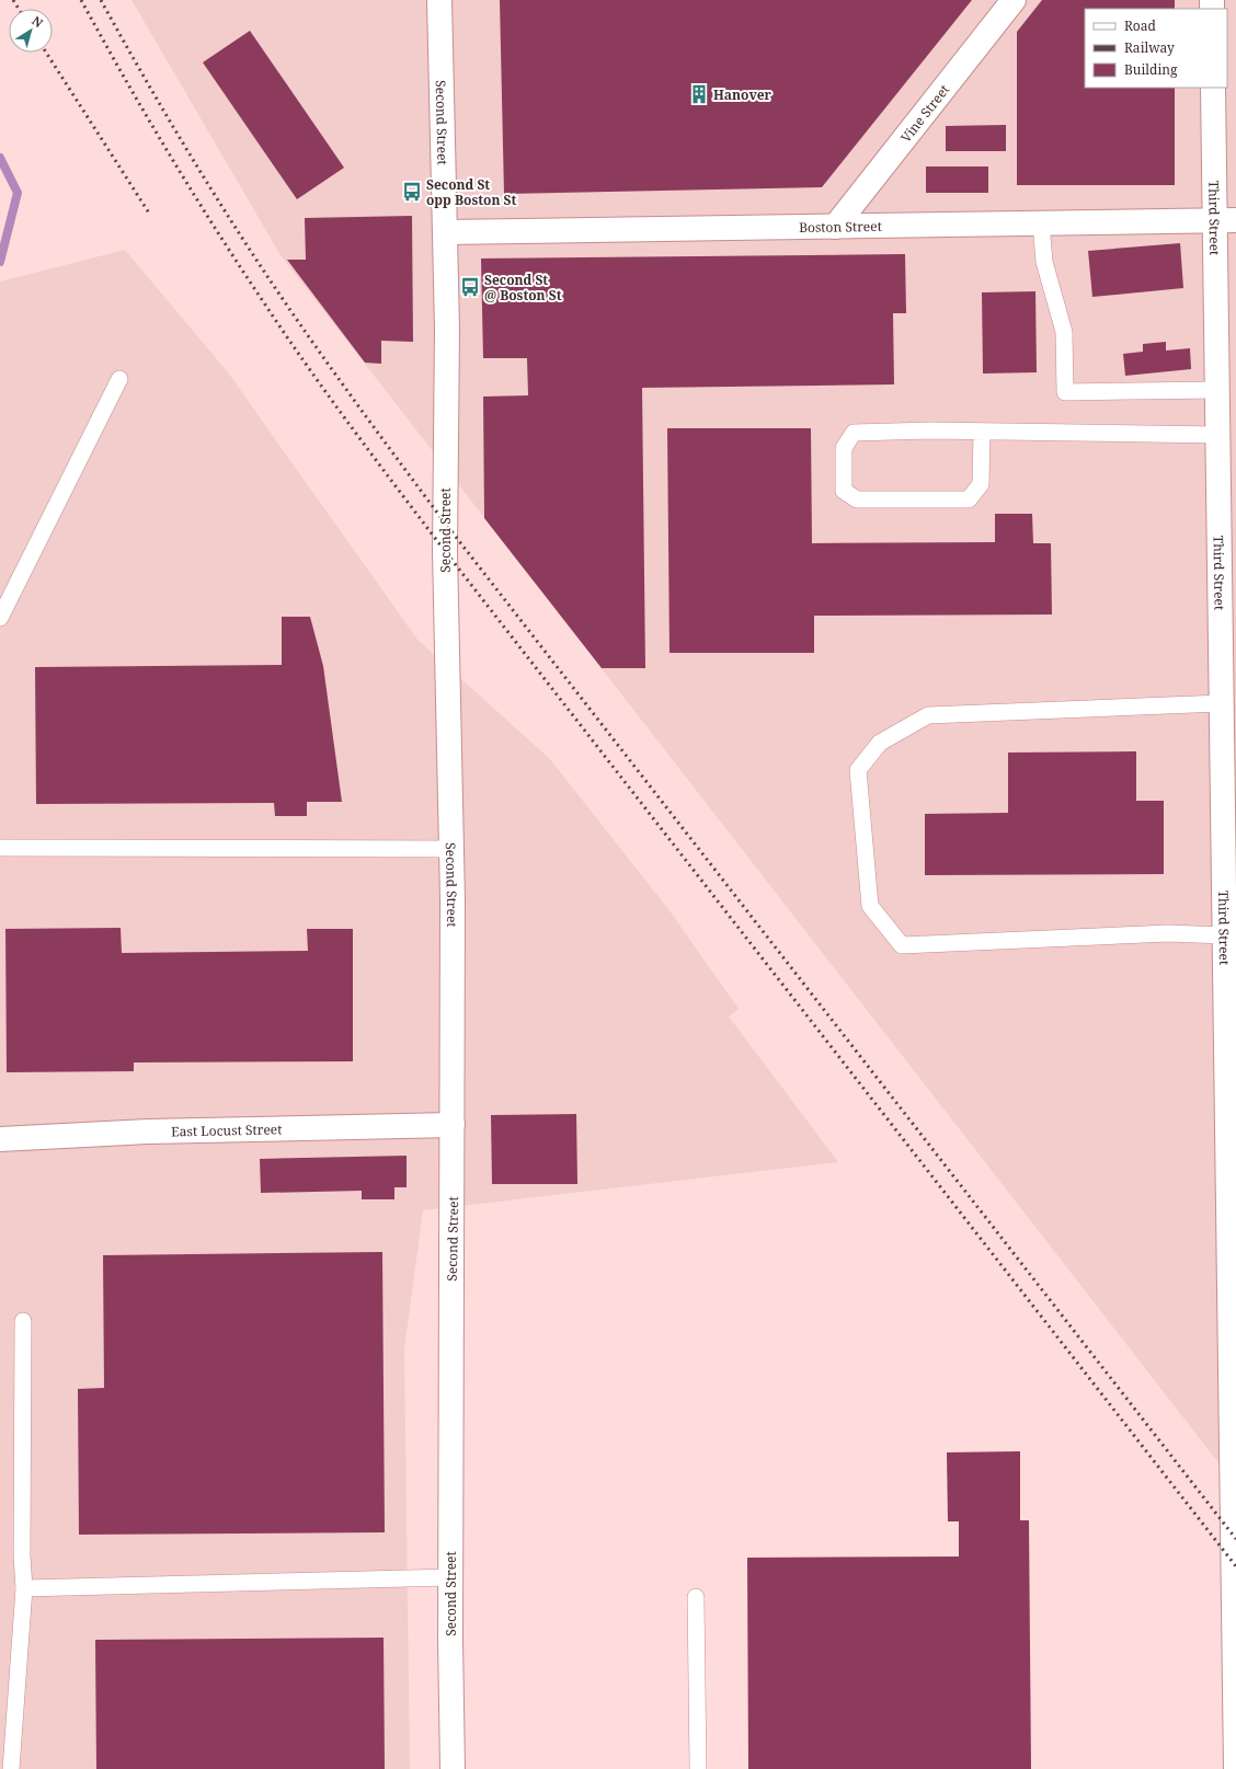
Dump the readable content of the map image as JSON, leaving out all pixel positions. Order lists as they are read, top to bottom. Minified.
{"streets":{"street":["Vine Street","Second Street","Third Street","Boston Street","East Locust Street"]},"crossings":[["Vine Street","Boston Street"],["Second Street","Boston Street"],["Second Street","East Locust Street"],["Third Street","Boston Street"]],"places":{"building":["Hanover"],"bus stop":["Second St opp Boston St","Second St @ Boston St"]},"legend":["Road","Railway","Building"],"north":"top right"}
